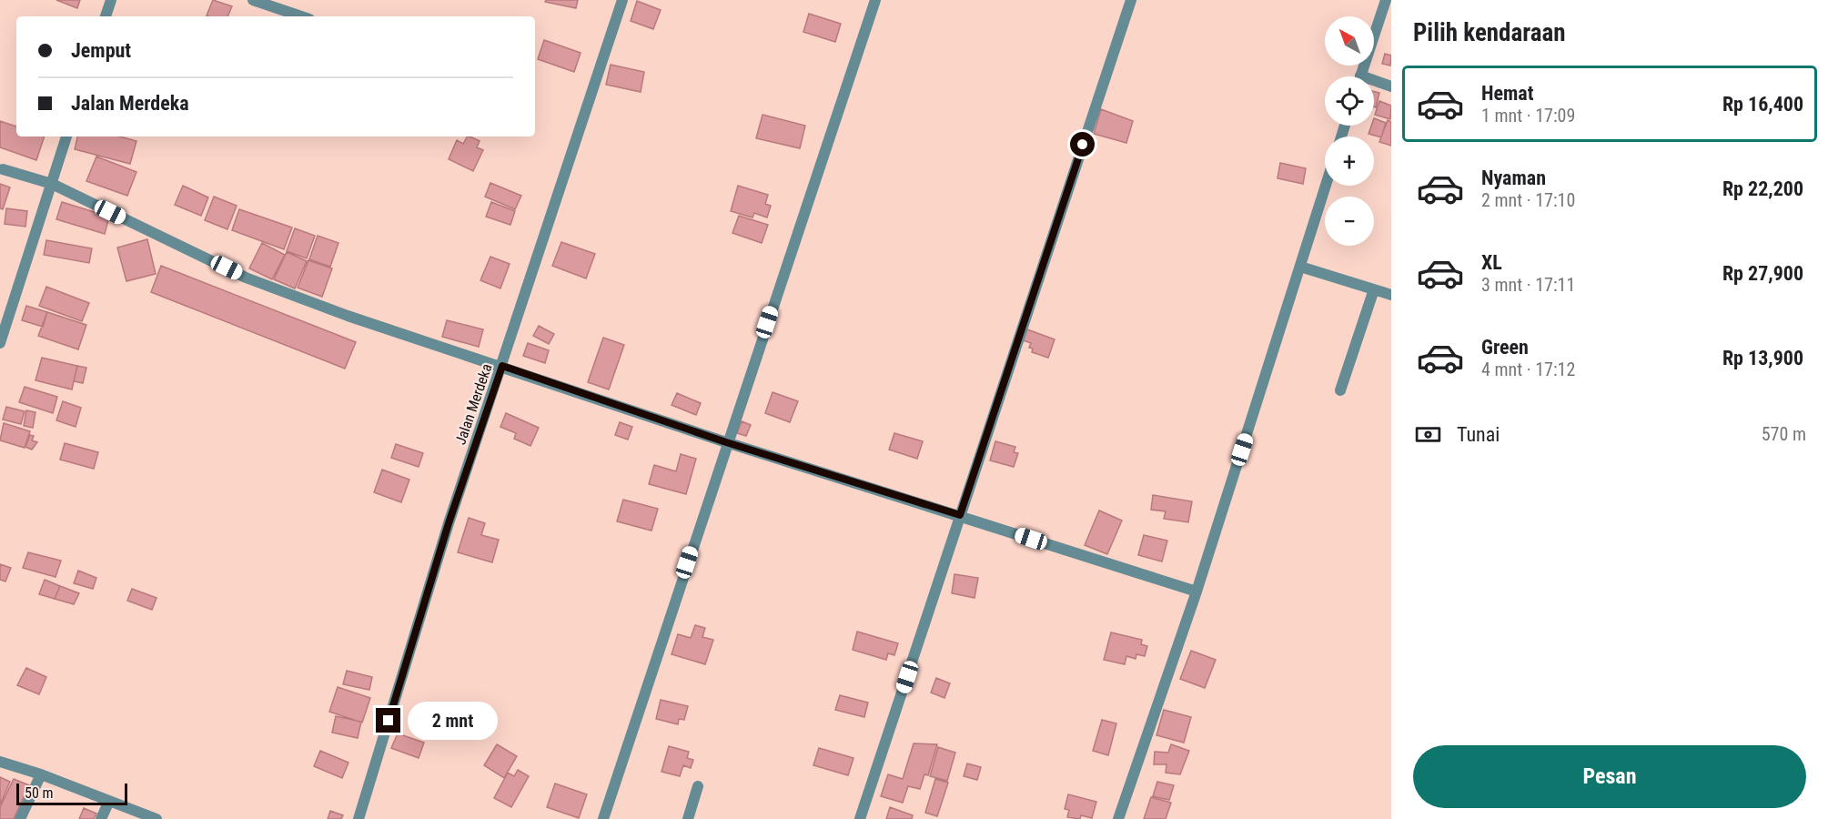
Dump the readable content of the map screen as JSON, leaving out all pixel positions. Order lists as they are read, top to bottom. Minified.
{"streets":{"street":["Jalan Merdeka"]},"scale_bar":"50 m","north":"top left","page":{"heading":"Pilih kendaraan","map_buttons":["+","−"],"banner":["Jemput","Jalan Merdeka"],"list":[{"name":"Hemat","note":"1 mnt · 17:09","value":"Rp 16,400"},{"name":"Nyaman","note":"2 mnt · 17:10","value":"Rp 22,200"},{"name":"XL","note":"3 mnt · 17:11","value":"Rp 27,900"},{"name":"Green","note":"4 mnt · 17:12","value":"Rp 13,900"}],"pay":["Tunai","570 m"],"bubble":"2 mnt","buttons":"Pesan","scale":"50 m"}}
